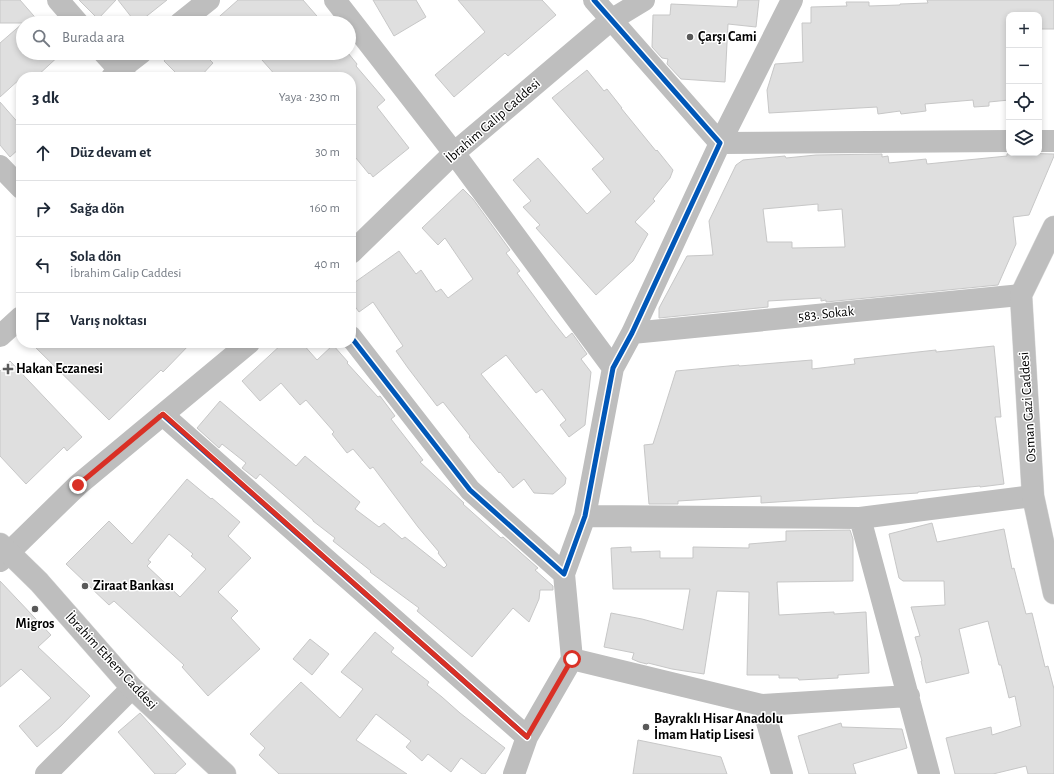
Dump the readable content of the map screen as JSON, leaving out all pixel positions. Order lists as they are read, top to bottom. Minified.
{"streets":{"street":["İbrahim Galip Caddesi","583. Sokak","Osman Gazi Caddesi","İbrahim Ethem Caddesi"]},"crossings":[["583. Sokak","Osman Gazi Caddesi"]],"places":{"other":["Çarşı Cami","Ziraat Bankası","Migros","Bayraklı Hisar Anadolu İmam Hatip Lisesi"],"health":["Hakan Eczanesi"]},"page":{"map_buttons":["+","−"],"search":"Burada ara","heading":["3 dk","Yaya · 230 m"],"list":[["Düz devam et","30 m"],["Sağa dön","160 m"],["Sola dön","İbrahim Galip Caddesi","40 m"],"Varış noktası"]}}
